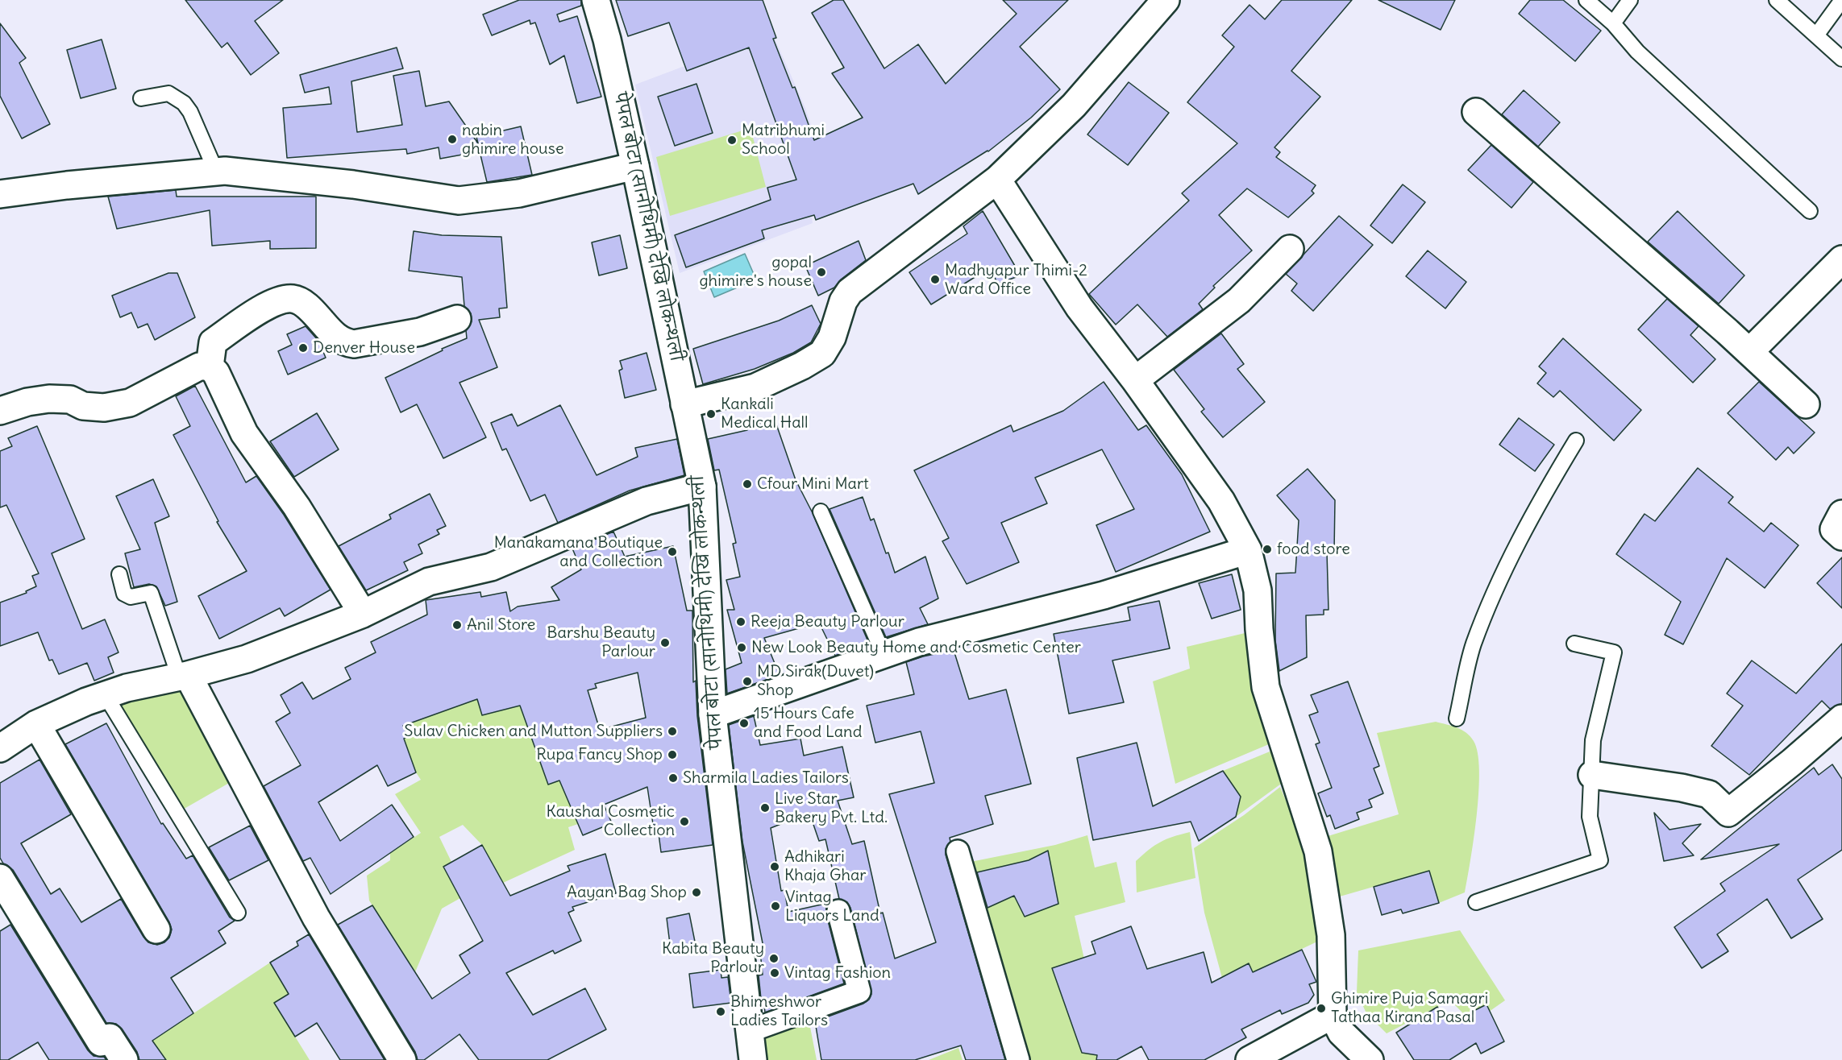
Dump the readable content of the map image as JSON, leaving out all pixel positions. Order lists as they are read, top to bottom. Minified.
{"streets":{"street":["पेपल बोटा (सानोथिमी) देखि लोकन्थली"]},"places":["nabin ghimire house","Matribhumi School","gopal ghimire's house","Madhyapur Thimi-2 Ward Office","Denver House","Kankali Medical Hall","Cfour Mini Mart","food store","Manakamana Boutique and Collection","Reeja Beauty Parlour","Anil Store","Barshu Beauty Parlour","New Look Beauty Home and Cosmetic Center","MD Sirak(Duvet) Shop","15 Hours Cafe and Food Land","Sulav Chicken and Mutton Suppliers","Rupa Fancy Shop","Sharmila Ladies Tailors","Live Star Bakery Pvt. Ltd.","Kaushal Cosmetic Collection","Adhikari Khaja Ghar","Aayan Bag Shop","Vintag Liquors Land","Kabita Beauty Parlour","Vintag Fashion","Ghimire Puja Samagri Tathaa Kirana Pasal","Bhimeshwor Ladies Tailors"]}
